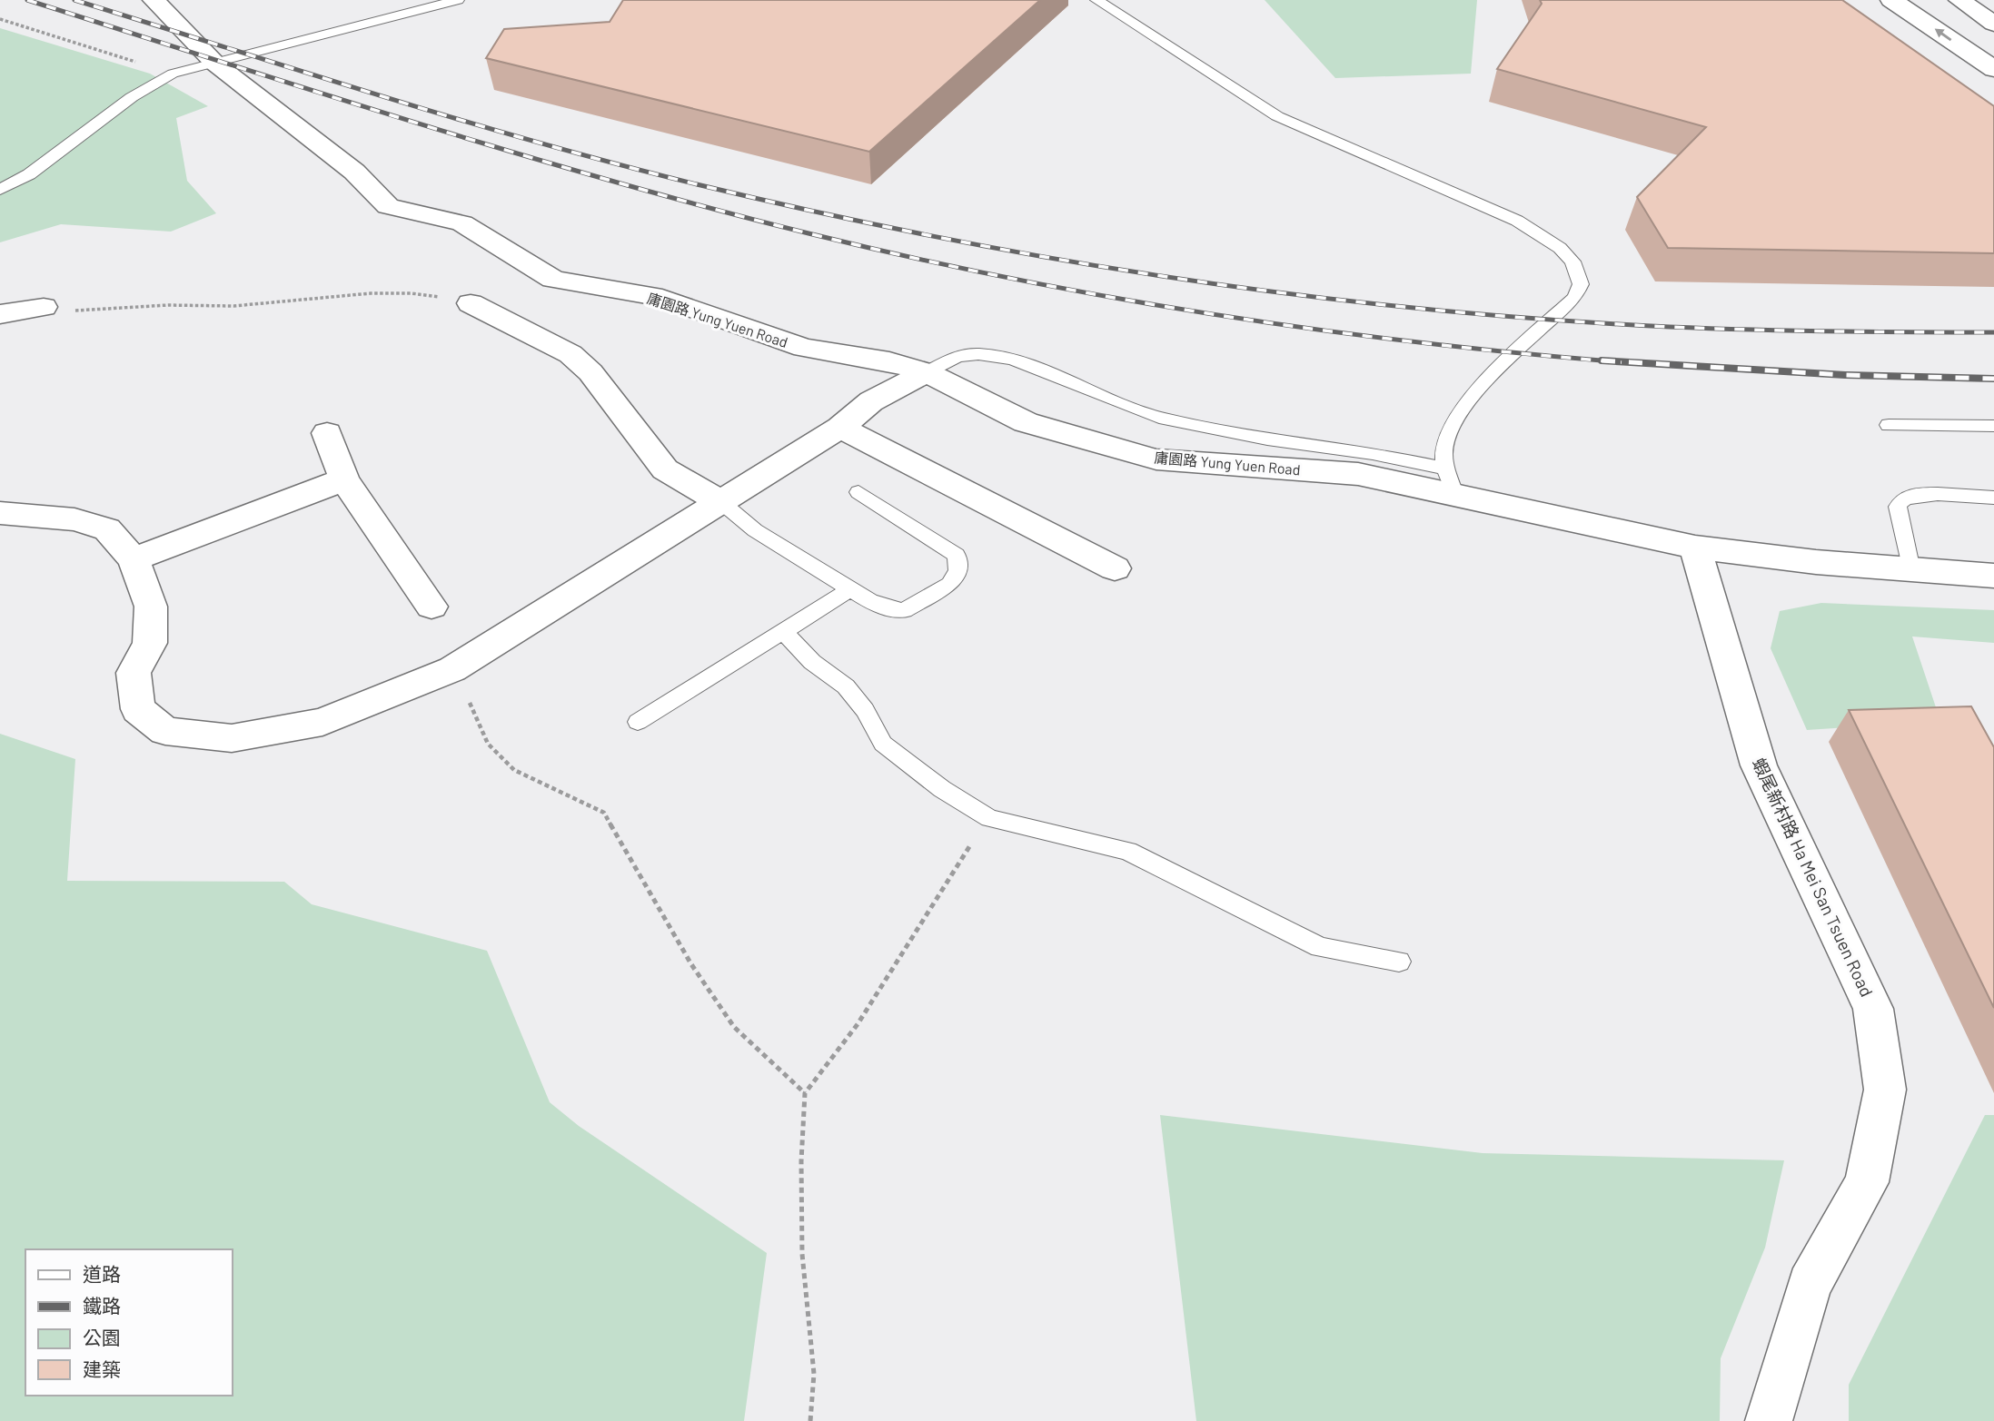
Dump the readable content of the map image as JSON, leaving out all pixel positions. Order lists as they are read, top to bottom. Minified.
{"streets":{"street":["庸園路 Yung Yuen Road","蝦尾新村路 Ha Mei San Tsuen Road"]},"legend":["道路","鐵路","公園","建築"]}
